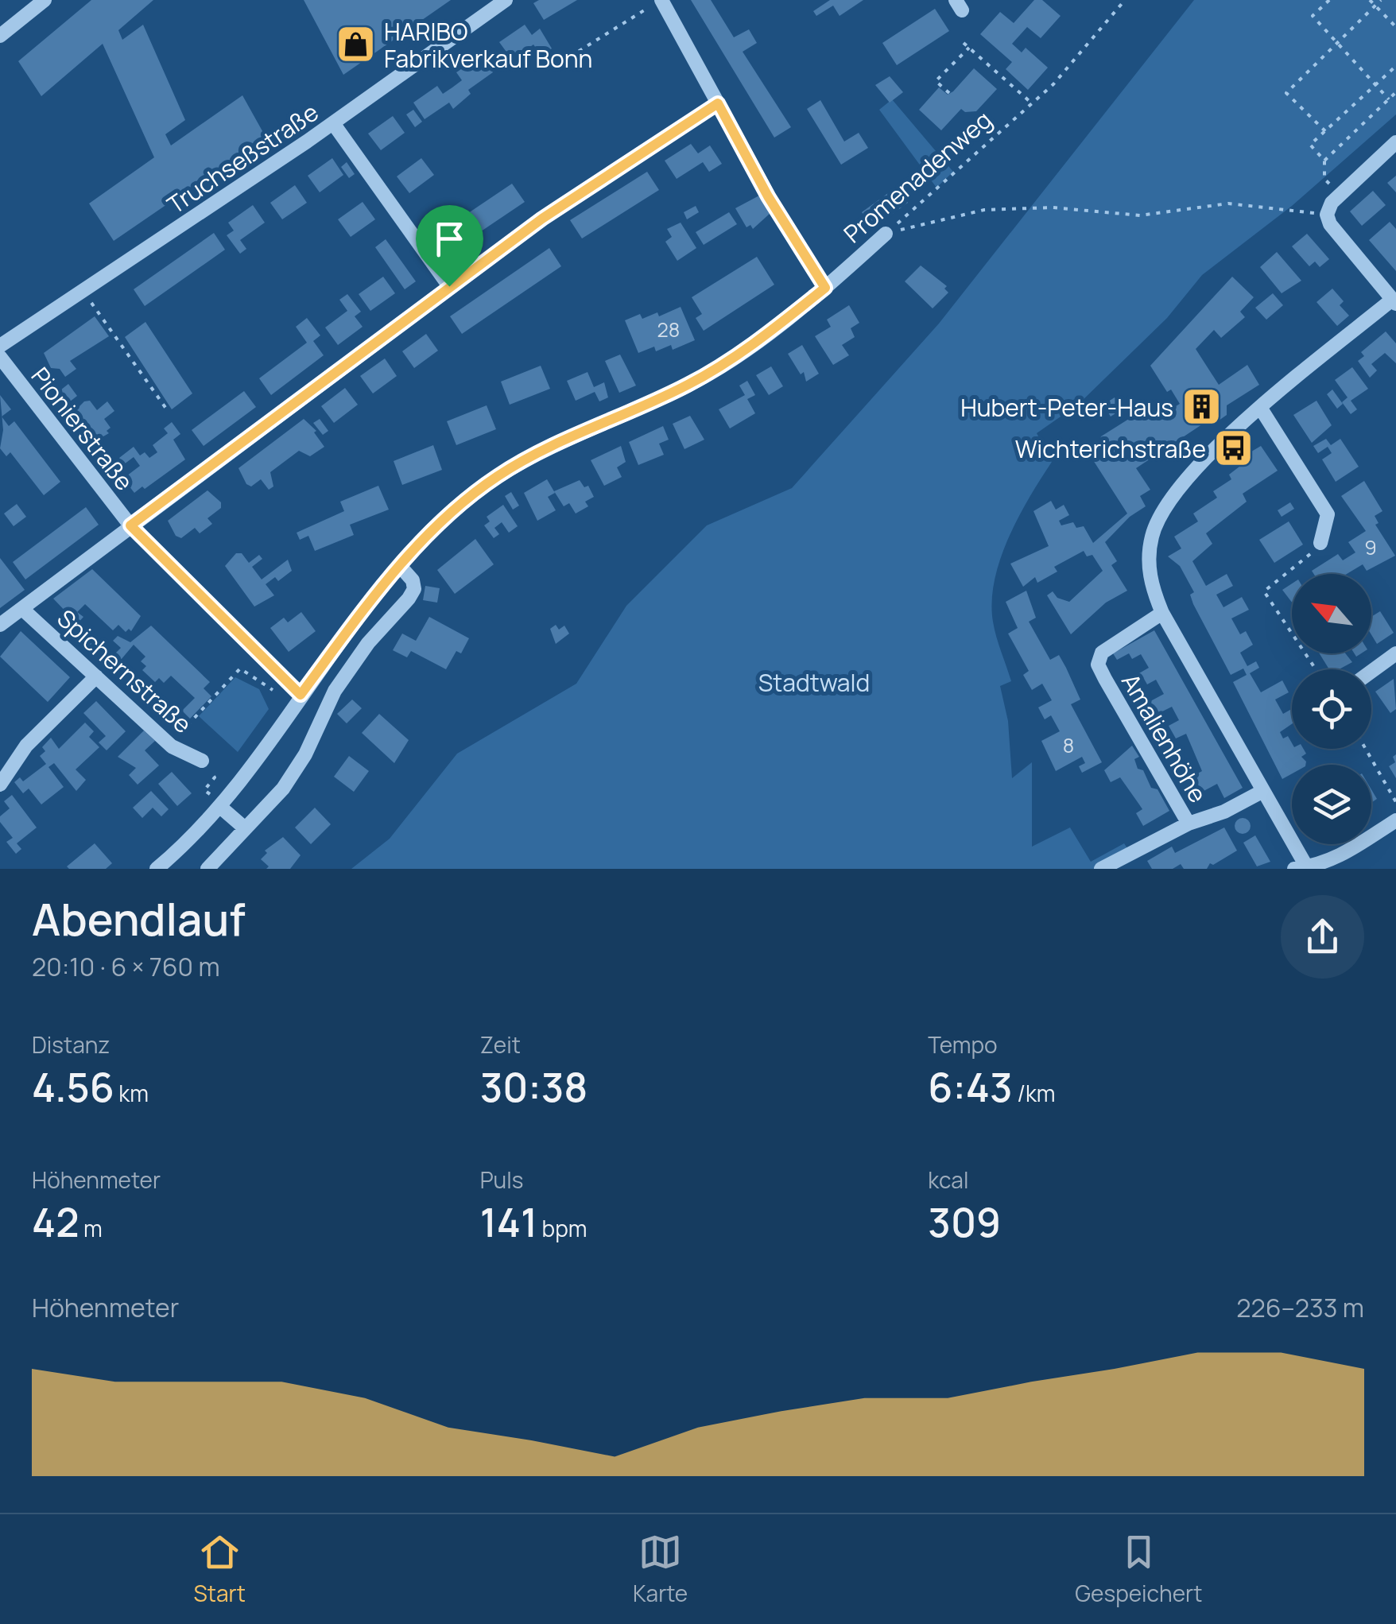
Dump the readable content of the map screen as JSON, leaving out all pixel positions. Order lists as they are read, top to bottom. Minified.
{"streets":{"street":["Truchseßstraße","Promenadenweg","Pionierstraße","Spichernstraße","Amalienhöhe"]},"crossings":[["Promenadenweg","Pionierstraße"]],"parks":["Stadtwald"],"places":{"shop":["HARIBO Fabrikverkauf Bonn"],"building":["Hubert-Peter-Haus"],"bus stop":["Wichterichstraße"]},"house_numbers":["28","9","8"],"north":"top left","page":{"heading":["Abendlauf","20:10 · 6 × 760 m"],"stats":[["Distanz","4.56 km"],["Zeit","30:38"],["Tempo","6:43 /km"],["Höhenmeter","42 m"],["Puls","141 bpm"],["kcal","309"]],"chart":["Höhenmeter","226–233 m"],"tabs":["Start","Karte","Gespeichert"]}}
